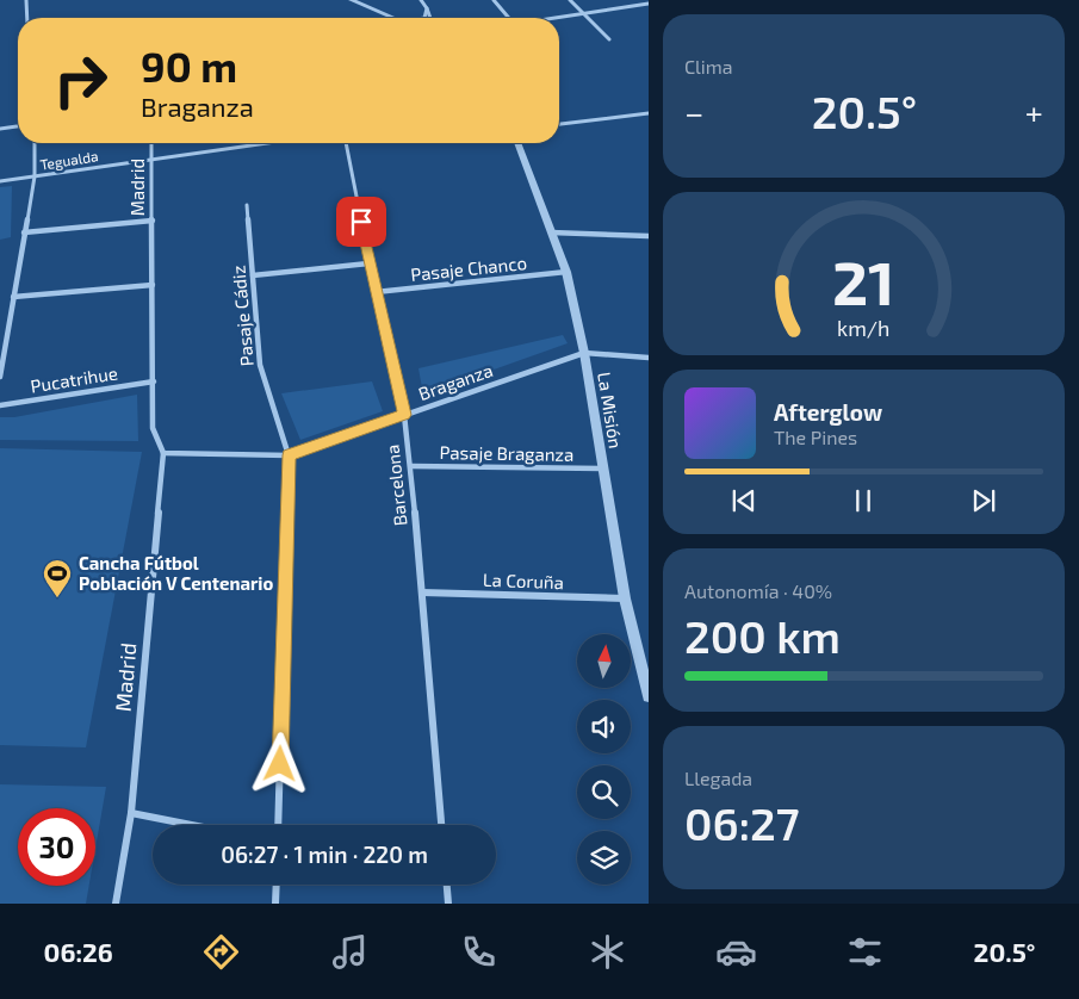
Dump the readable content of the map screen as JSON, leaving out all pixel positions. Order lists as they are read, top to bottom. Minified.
{"streets":{"street":["Tegualda","Madrid","Pasaje Chanco","Pasaje Cádiz","Pucatrihue","Braganza","La Misión","Pasaje Braganza","Barcelona","La Coruña"]},"crossings":[["Tegualda","Madrid"],["Madrid","Pucatrihue"],["Madrid","Braganza"],["Pasaje Chanco","La Misión"],["Pasaje Chanco","Barcelona"],["Pasaje Cádiz","Braganza"],["Braganza","La Misión"],["Braganza","Barcelona"],["La Misión","Pasaje Braganza"],["La Misión","La Coruña"],["Pasaje Braganza","Barcelona"],["Barcelona","La Coruña"]],"places":{"sports":["Cancha Fútbol Población V Centenario"]},"north":"top","page":{"tile":["Clima",["Autonomía · 40%","200 km"],["Llegada","06:27"]],"turn":["90 m","Braganza"],"heat":["−","20.5°","+"],"song":["Afterglow","The Pines"],"limit":"30","trip":"06:27 · 1 min · 220 m","tabs":["06:26","20.5°"],"gauge":["21","km/h"]}}
